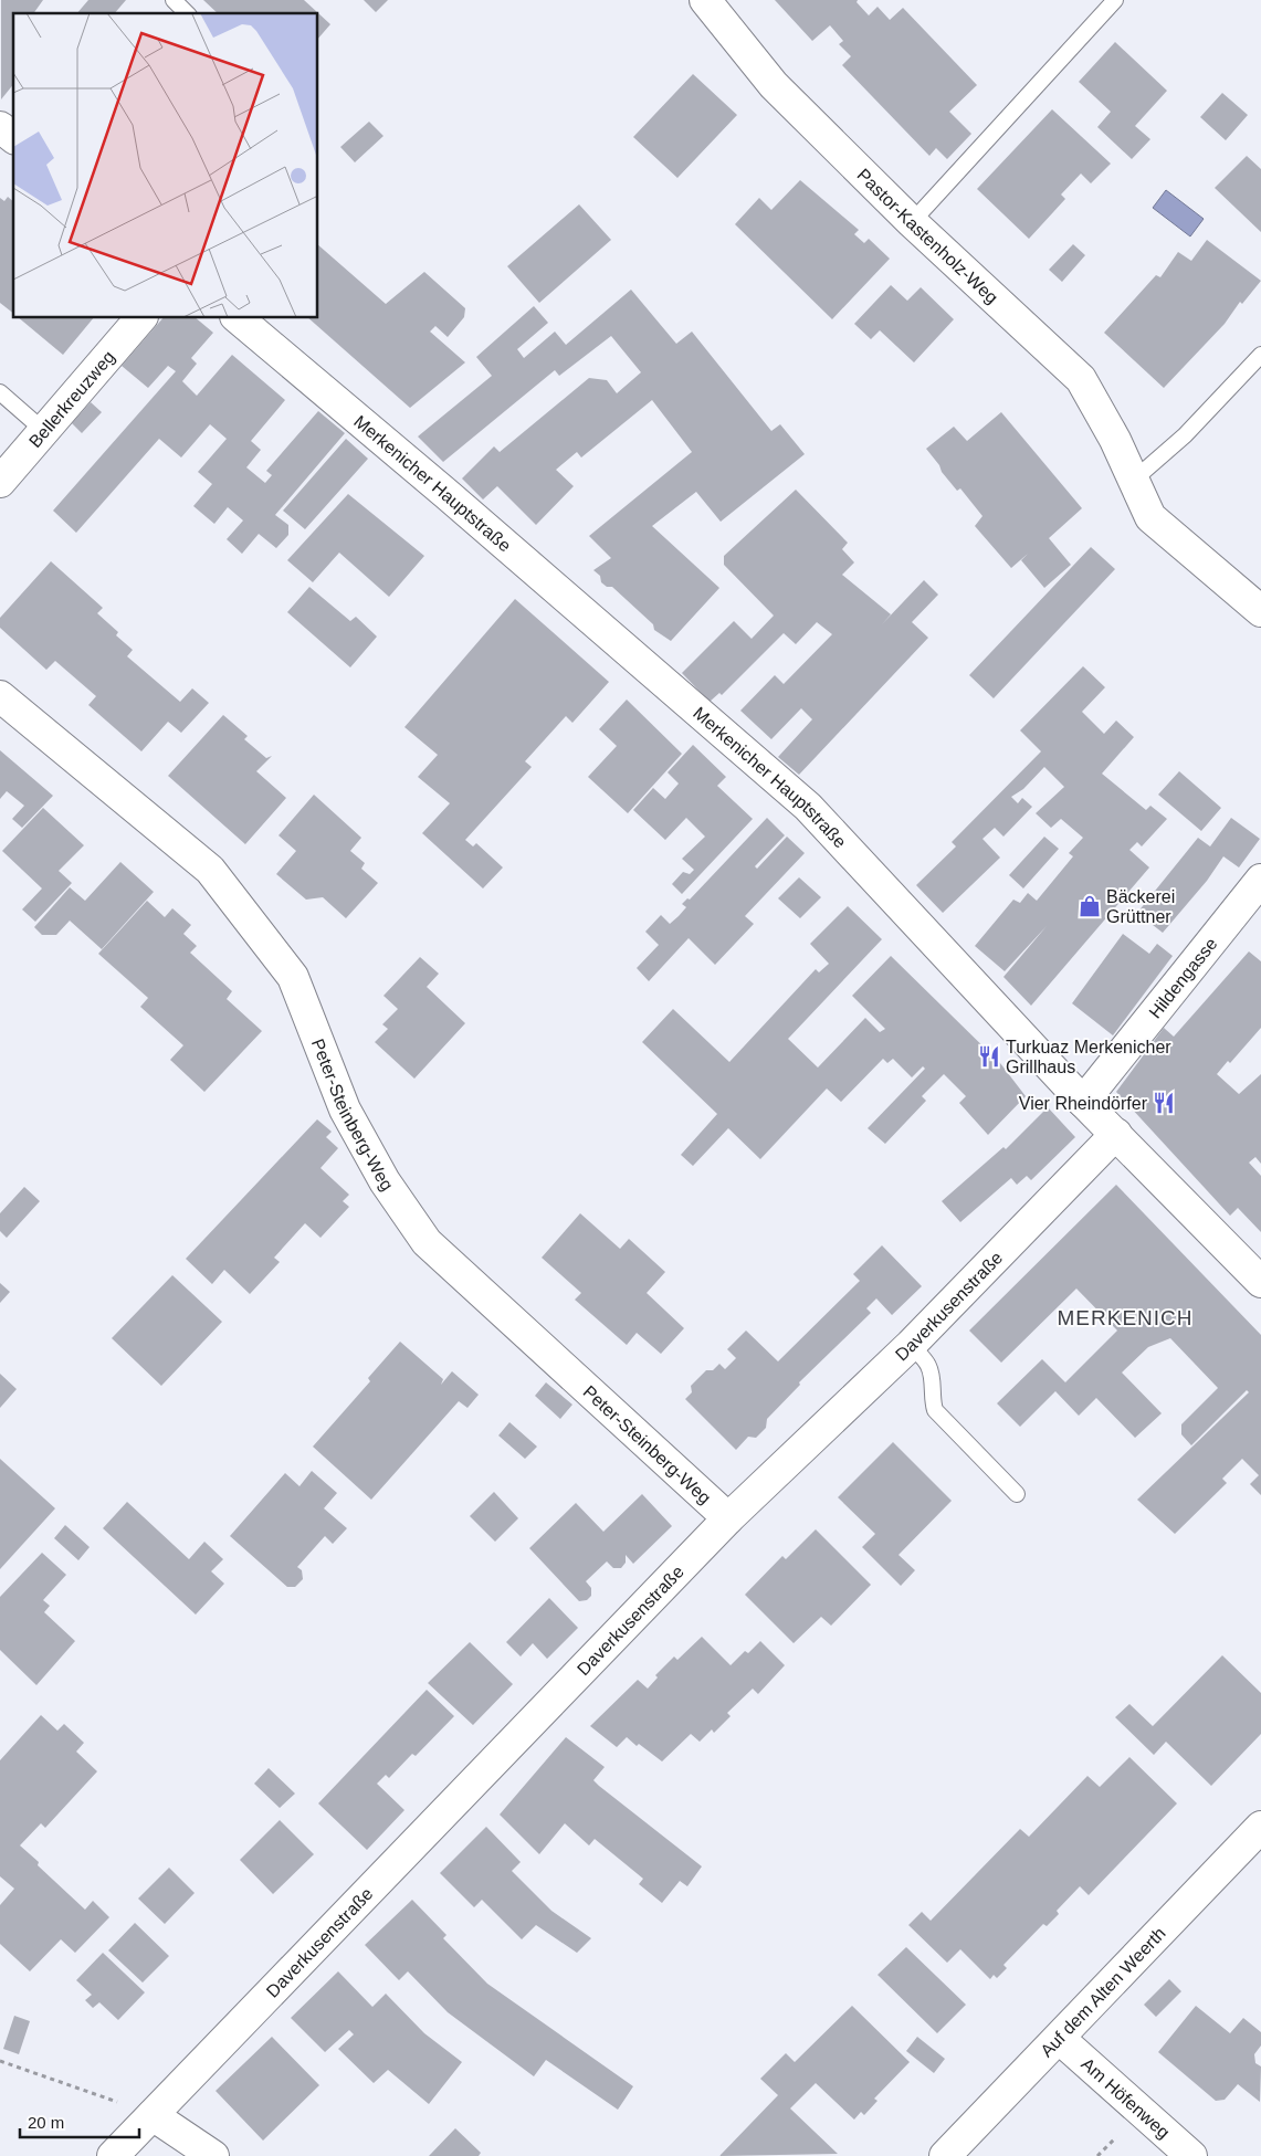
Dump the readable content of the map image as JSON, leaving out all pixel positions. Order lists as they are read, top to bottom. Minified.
{"streets":{"street":["Pastor-Kastenholz-Weg","Bellerkreuzweg","Merkenicher Hauptstraße","Hildengasse","Peter-Steinberg-Weg","Daverkusenstraße","Auf dem Alten Weerth","Am Höfenweg"]},"crossings":[["Merkenicher Hauptstraße","Hildengasse"],["Merkenicher Hauptstraße","Daverkusenstraße"],["Peter-Steinberg-Weg","Daverkusenstraße"],["Auf dem Alten Weerth","Am Höfenweg"]],"districts":["MERKENICH"],"places":{"shop":["Bäckerei Grüttner"],"restaurant":["Turkuaz Merkenicher Grillhaus","Vier Rheindörfer"]},"scale_bar":"20 m"}
